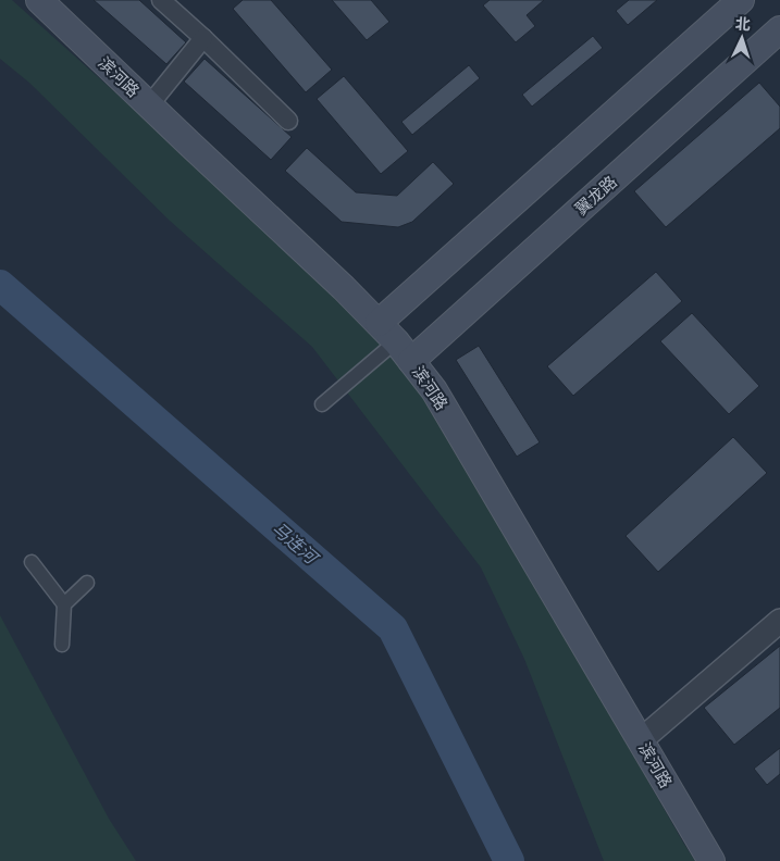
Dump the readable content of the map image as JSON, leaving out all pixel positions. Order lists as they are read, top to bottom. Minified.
{"streets":{"main road":["滨河路","翼龙路"]},"crossings":[["滨河路","翼龙路"]],"water":["马连河"],"north":"top"}
